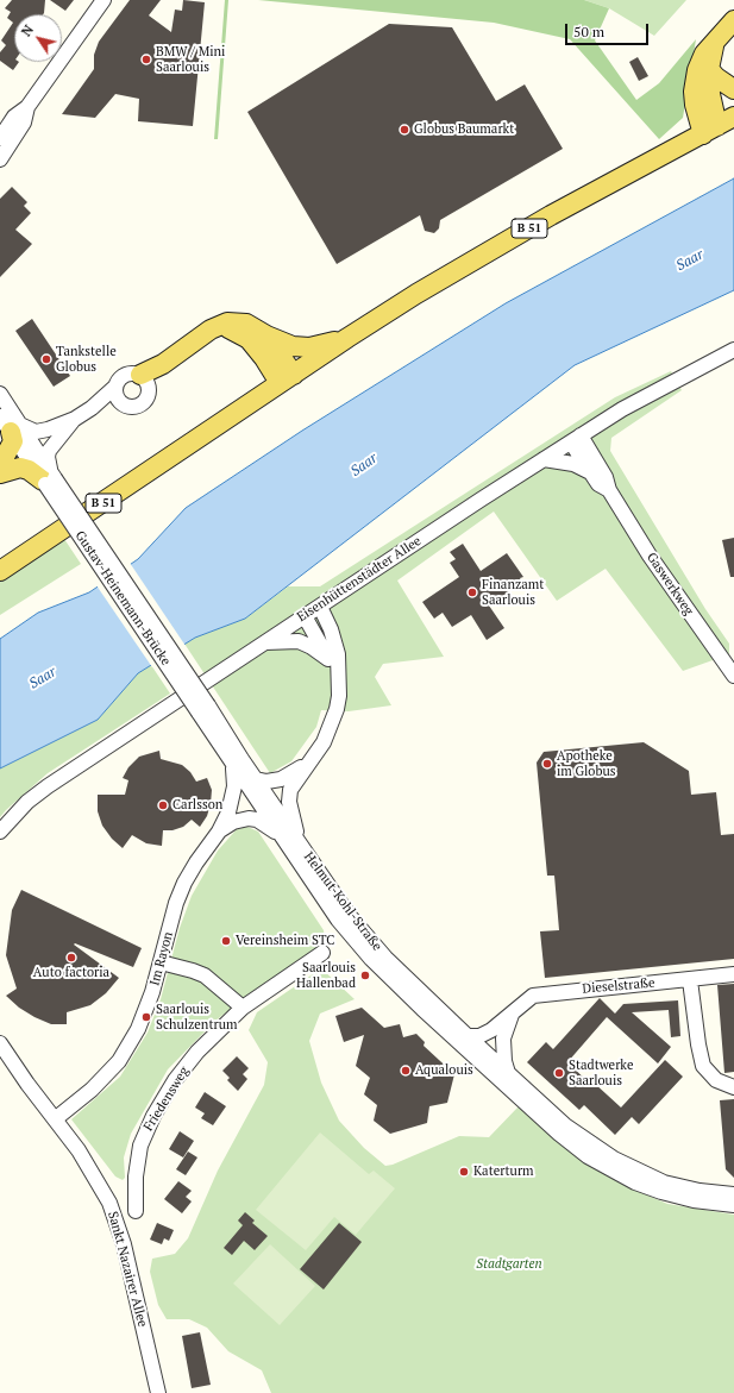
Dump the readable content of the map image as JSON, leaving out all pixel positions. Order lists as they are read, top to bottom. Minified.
{"streets":{"main road":["B 51"],"street":["Eisenhüttenstädter Allee","Gaswerkweg","Gustav-Heinemann-Brücke","Helmut-Kohl-Straße","Im Rayon","Dieselstraße","Friedensweg","Sankt Nazairer Allee"]},"crossings":[["Eisenhüttenstädter Allee","Gaswerkweg"],["Gustav-Heinemann-Brücke","Helmut-Kohl-Straße"],["Helmut-Kohl-Straße","Im Rayon"],["Helmut-Kohl-Straße","Dieselstraße"],["Im Rayon","Sankt Nazairer Allee"]],"water":["Saar"],"parks":["Stadtgarten"],"places":["BMW / Mini Saarlouis","Globus Baumarkt","Tankstelle Globus","Finanzamt Saarlouis","Apotheke im Globus","Carlsson","Vereinsheim STC","Auto factoria","Saarlouis Hallenbad","Saarlouis Schulzentrum","Aqualouis","Stadtwerke Saarlouis","Katerturm"],"scale_bar":"50 m","north":"top left"}
